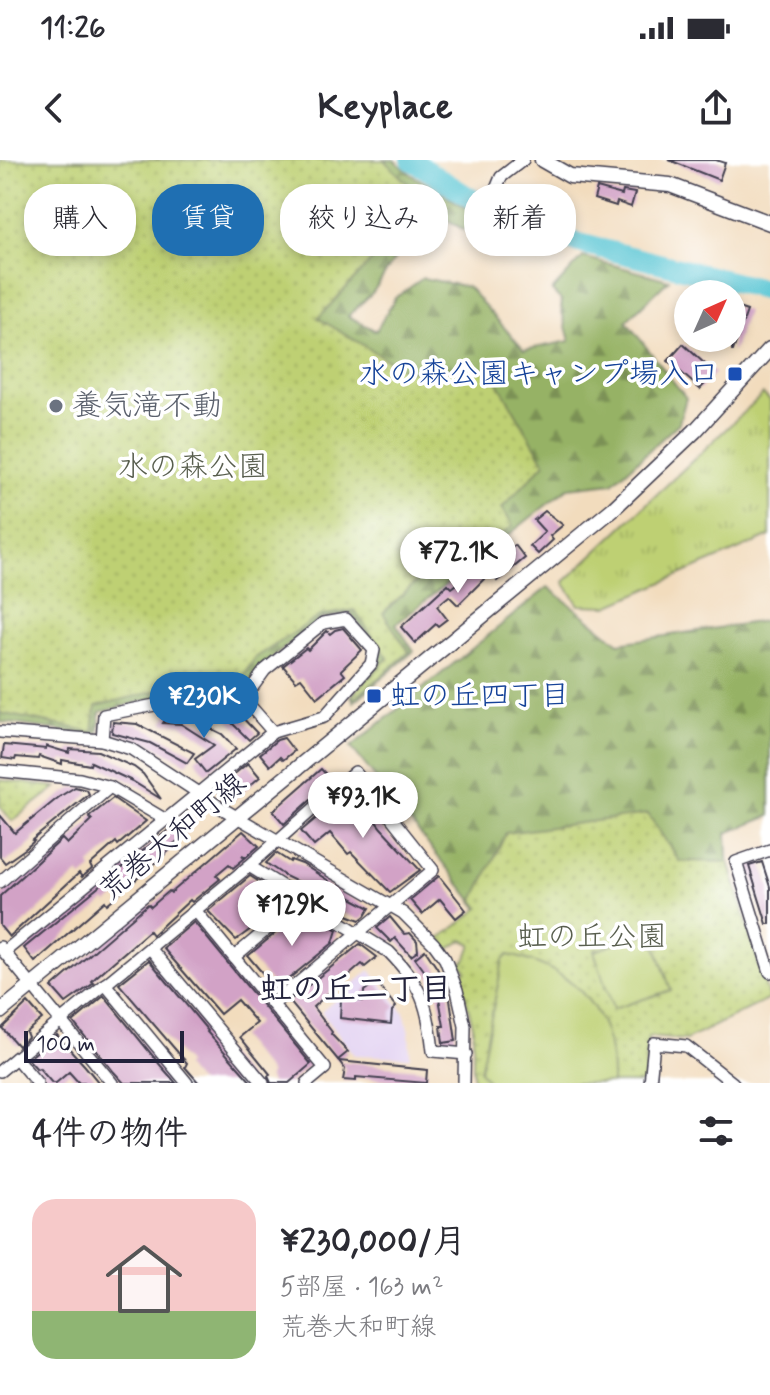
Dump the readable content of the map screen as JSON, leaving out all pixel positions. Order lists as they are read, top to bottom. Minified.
{"streets":{"street":["荒巻大和町線"]},"districts":["虹の丘二丁目"],"parks":["水の森公園","虹の丘公園"],"places":{"transit":["水の森公園キャンプ場入口","虹の丘四丁目"],"other":["養気滝不動"]},"scale_bar":"100 m","north":"top right","page":{"status":"11:26","header":"Keyplace","chip":["購入","賃貸","絞り込み","新着"],"price":["¥72.1K","¥230K","¥93.1K","¥129K"],"scale":"100 m","heading":"4件の物件","list":[{"name":"¥230,000/月","note":"5部屋 · 163 m² · 荒巻大和町線"}]}}
